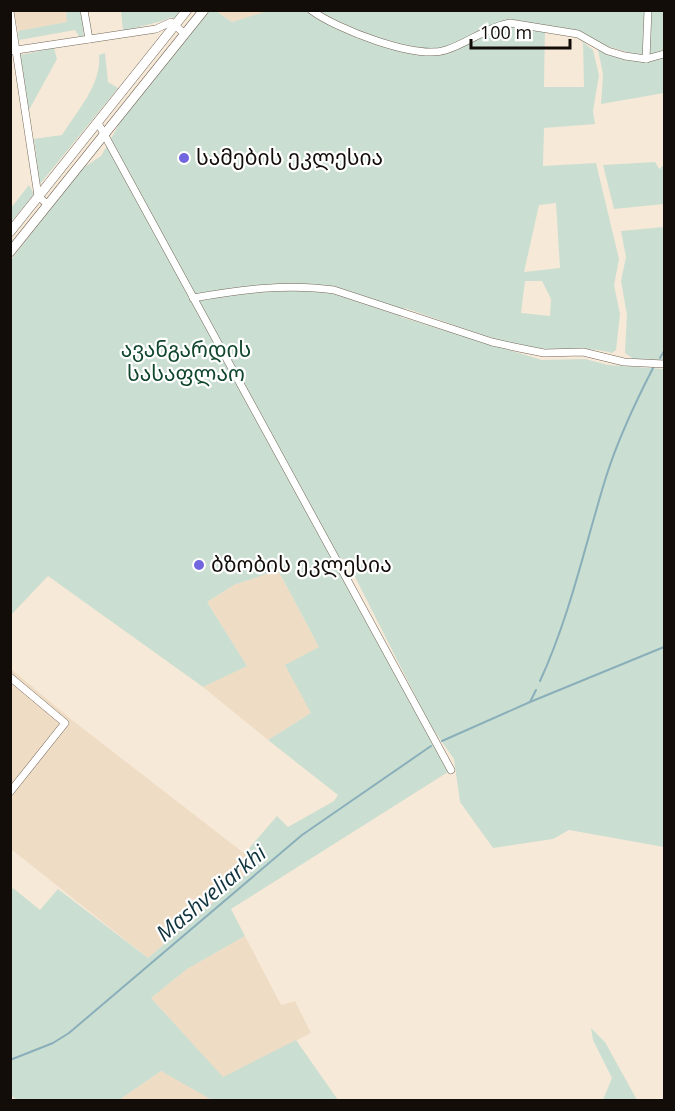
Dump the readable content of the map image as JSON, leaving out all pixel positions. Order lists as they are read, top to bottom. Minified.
{"water":["Mashveliarkhi"],"parks":["ავანგარდის სასაფლაო"],"places":["სამების ეკლესია","ბზობის ეკლესია"],"scale_bar":"100 m"}
